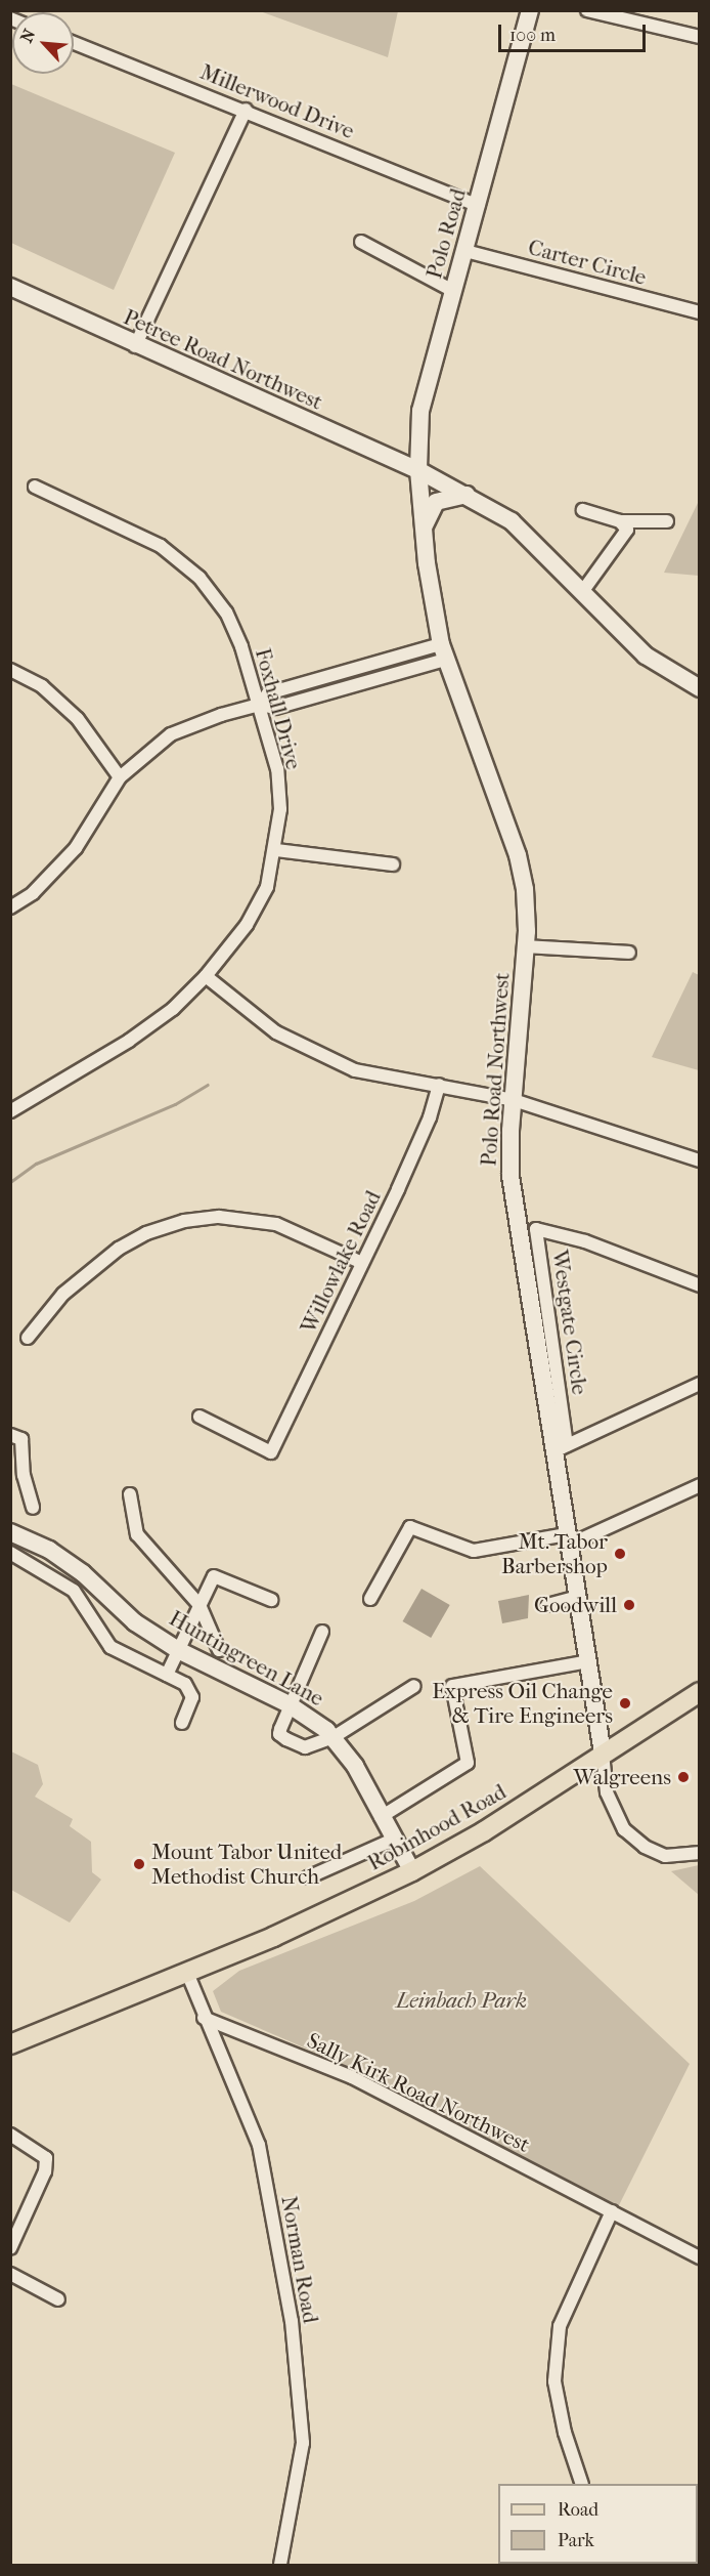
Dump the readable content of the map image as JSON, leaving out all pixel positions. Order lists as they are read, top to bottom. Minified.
{"streets":{"main road":["Robinhood Road"],"street":["Millerwood Drive","Polo Road","Carter Circle","Petree Road Northwest","Foxhall Drive","Polo Road Northwest","Willowlake Road","Westgate Circle","Huntingreen Lane","Sally Kirk Road Northwest","Norman Road"]},"crossings":[["Millerwood Drive","Polo Road"],["Polo Road","Carter Circle"],["Polo Road","Petree Road Northwest"],["Polo Road","Polo Road Northwest"],["Petree Road Northwest","Polo Road Northwest"],["Polo Road Northwest","Westgate Circle"],["Polo Road Northwest","Robinhood Road"],["Huntingreen Lane","Robinhood Road"],["Robinhood Road","Norman Road"],["Sally Kirk Road Northwest","Norman Road"]],"parks":["Leinbach Park"],"places":["Mt. Tabor Barbershop","Goodwill","Express Oil Change & Tire Engineers","Walgreens","Mount Tabor United Methodist Church"],"legend":["Road","Park"],"scale_bar":"100 m","north":"top left"}
